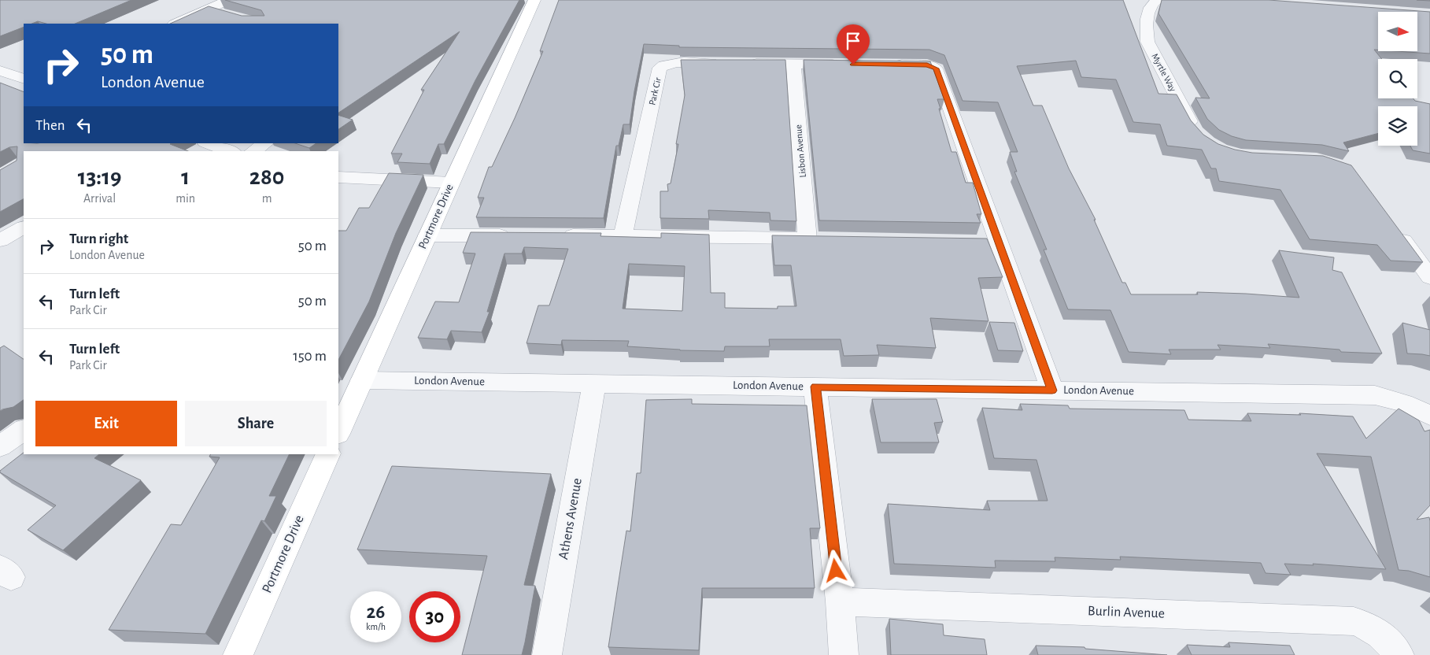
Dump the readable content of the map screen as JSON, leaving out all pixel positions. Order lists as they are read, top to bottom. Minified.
{"streets":{"street":["Myrtle Way","Park Cir","Lisbon Avenue","Portmore Drive","London Avenue","Athens Avenue","Burlin Avenue"]},"crossings":[["Park Cir","Lisbon Avenue"],["Portmore Drive","London Avenue"],["London Avenue","Athens Avenue"]],"north":"right","page":{"turn":["50 m","London Avenue"],"then":"Then","eta":["13:19","Arrival","1","min","280","m"],"list":[{"name":"Turn right","note":"London Avenue","value":"50 m"},{"name":"Turn left","note":"Park Cir","value":"50 m"},{"name":"Turn left","note":"Park Cir","value":"150 m"}],"buttons":["Exit","Share"],"speed":"26 km/h","limit":"30"}}
